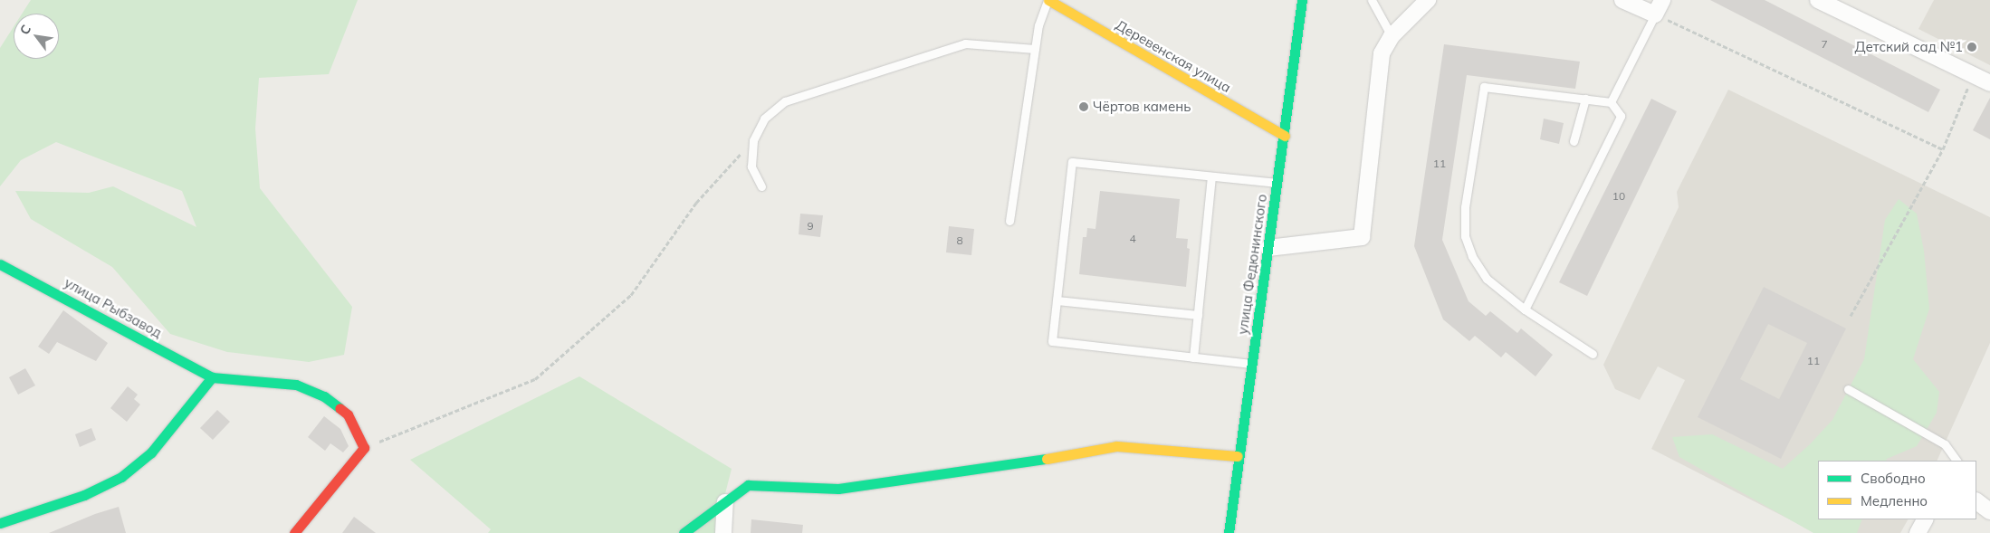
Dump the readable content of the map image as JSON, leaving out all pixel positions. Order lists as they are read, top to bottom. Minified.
{"streets":{"street":["Деревенская улица","улица Федюнинского","улица Рыбзавод"]},"crossings":[["Деревенская улица","улица Федюнинского"]],"places":["Детский сад №1","Чёртов камень"],"house_numbers":["7","11","10","9","4","8","11"],"legend":["Свободно","Медленно"],"north":"top left"}
